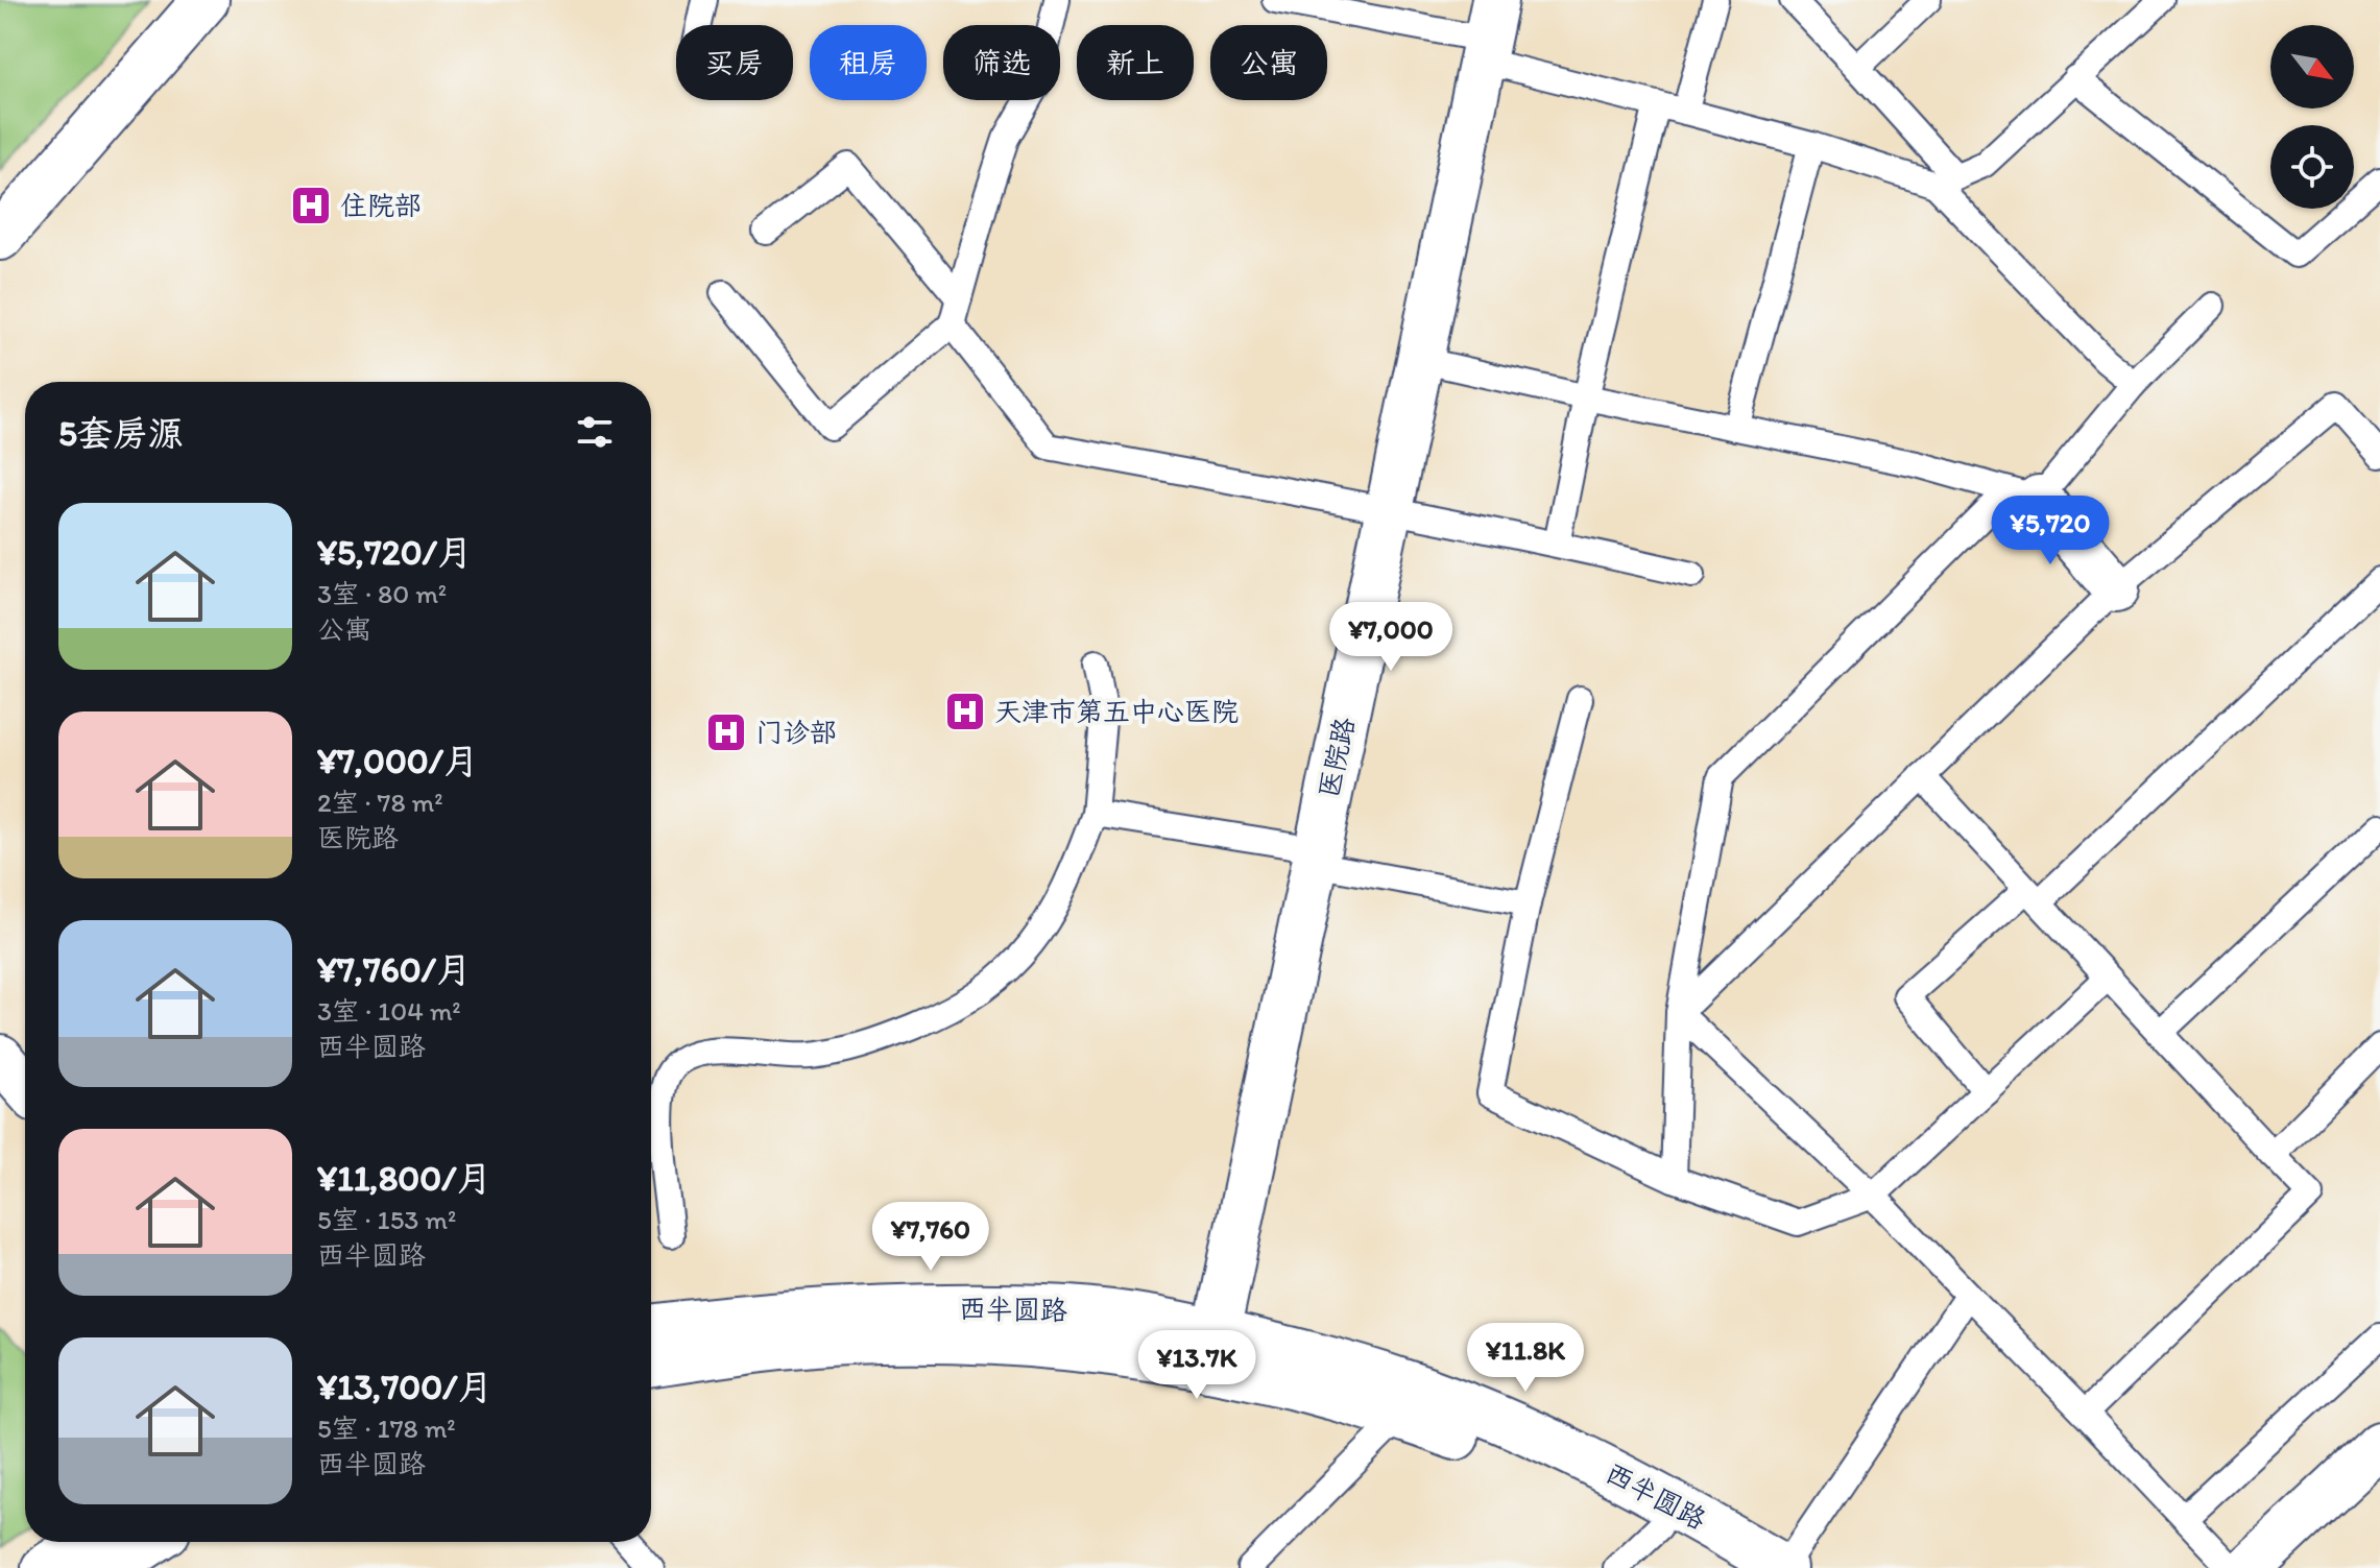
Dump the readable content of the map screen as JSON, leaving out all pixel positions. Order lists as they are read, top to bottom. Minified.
{"streets":{"street":["医院路","西半圆路"]},"crossings":[["医院路","西半圆路"]],"places":{"hospital":["住院部","天津市第五中心医院","门诊部"]},"north":"bottom right","page":{"chip":["买房","租房","筛选","新上","公寓"],"heading":"5套房源","list":[{"name":"¥5,720/月","note":"3室 · 80 m² · 公寓"},{"name":"¥7,000/月","note":"2室 · 78 m² · 医院路"},{"name":"¥7,760/月","note":"3室 · 104 m² · 西半圆路"},{"name":"¥11,800/月","note":"5室 · 153 m² · 西半圆路"},{"name":"¥13,700/月","note":"5室 · 178 m² · 西半圆路"}],"price":["¥5,720","¥7,000","¥7,760","¥11.8K","¥13.7K"]}}
